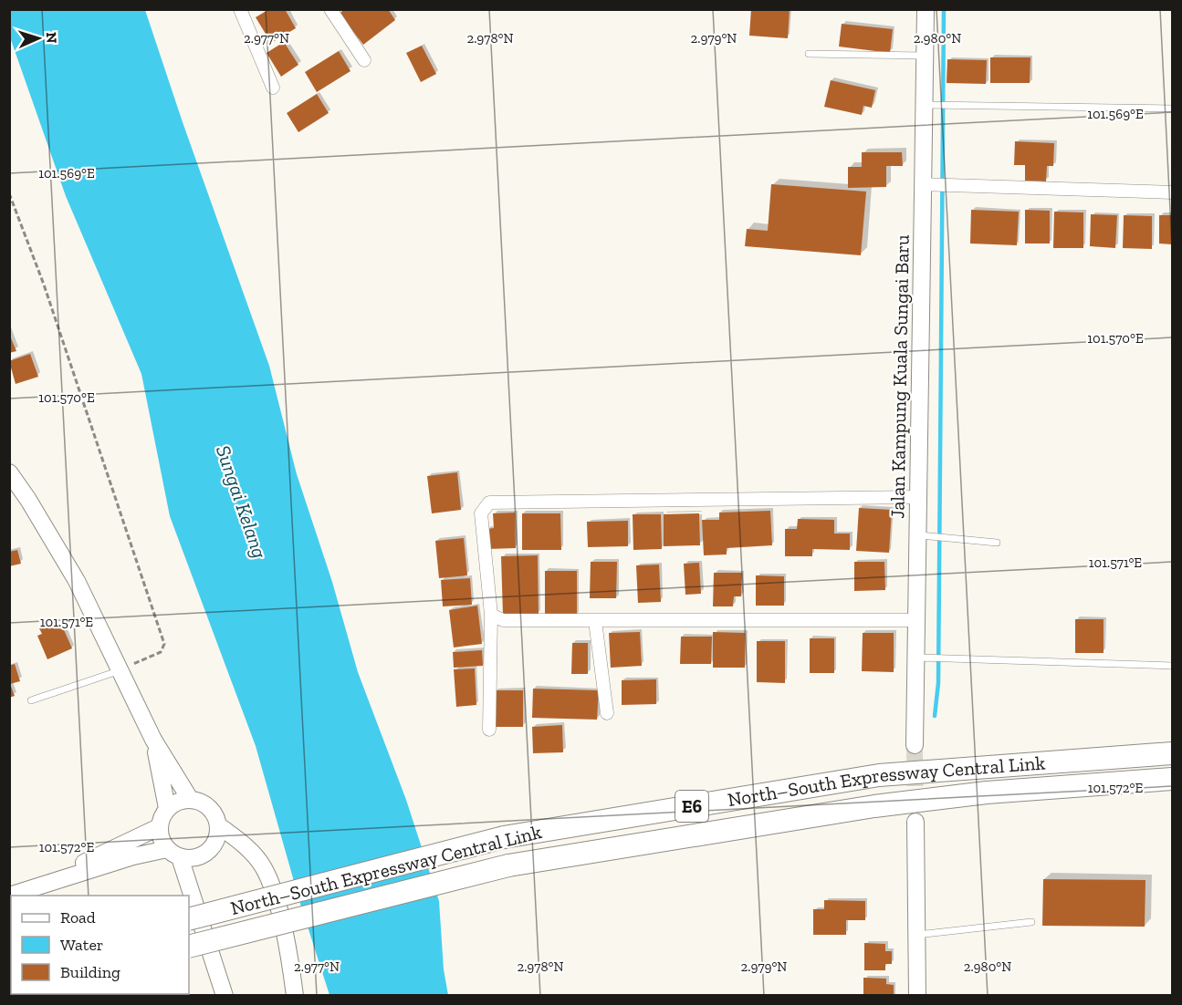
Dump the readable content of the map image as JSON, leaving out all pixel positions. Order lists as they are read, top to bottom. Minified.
{"streets":{"highway":["North–South Expressway Central Link","E6"],"street":["Jalan Kampung Kuala Sungai Baru"]},"water":["Sungai Kelang"],"legend":["Road","Water","Building"],"north":"right","coordinates":["2.977°N","2.978°N","2.979°N","2.980°N","101.569°E","101.570°E","101.571°E","101.572°E"]}
